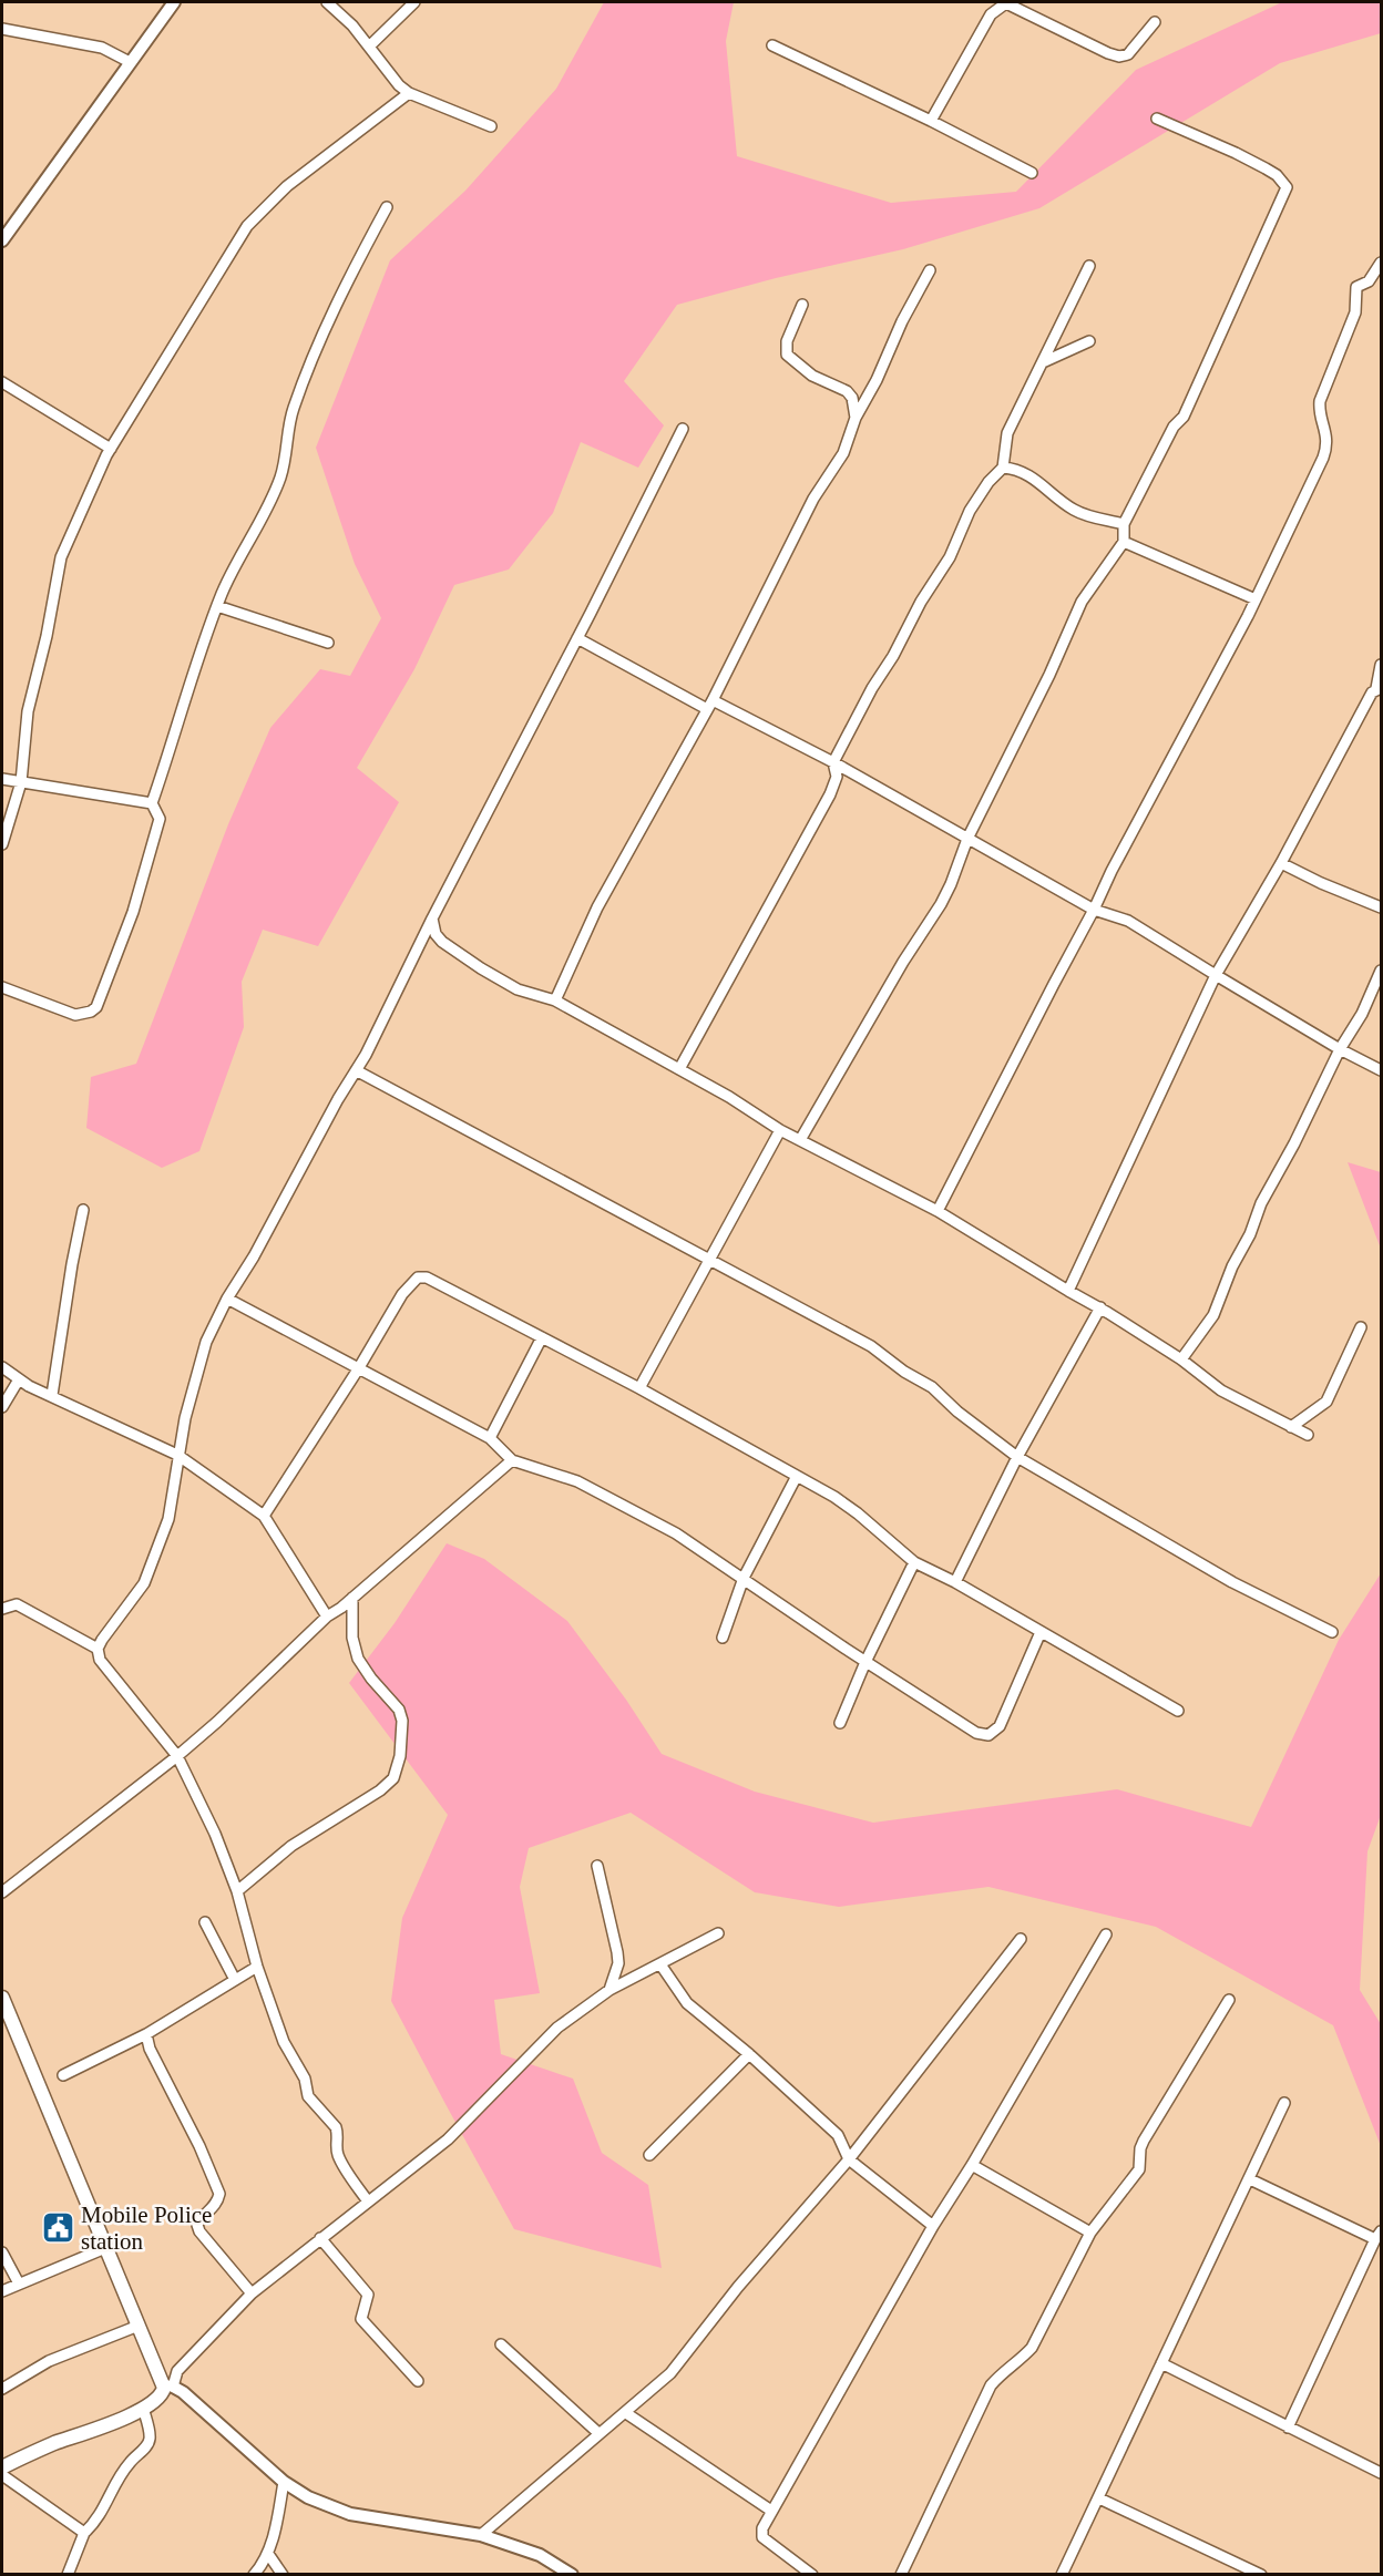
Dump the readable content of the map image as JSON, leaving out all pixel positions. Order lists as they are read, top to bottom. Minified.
{"places":{"public building":["Mobile Police station"]}}
